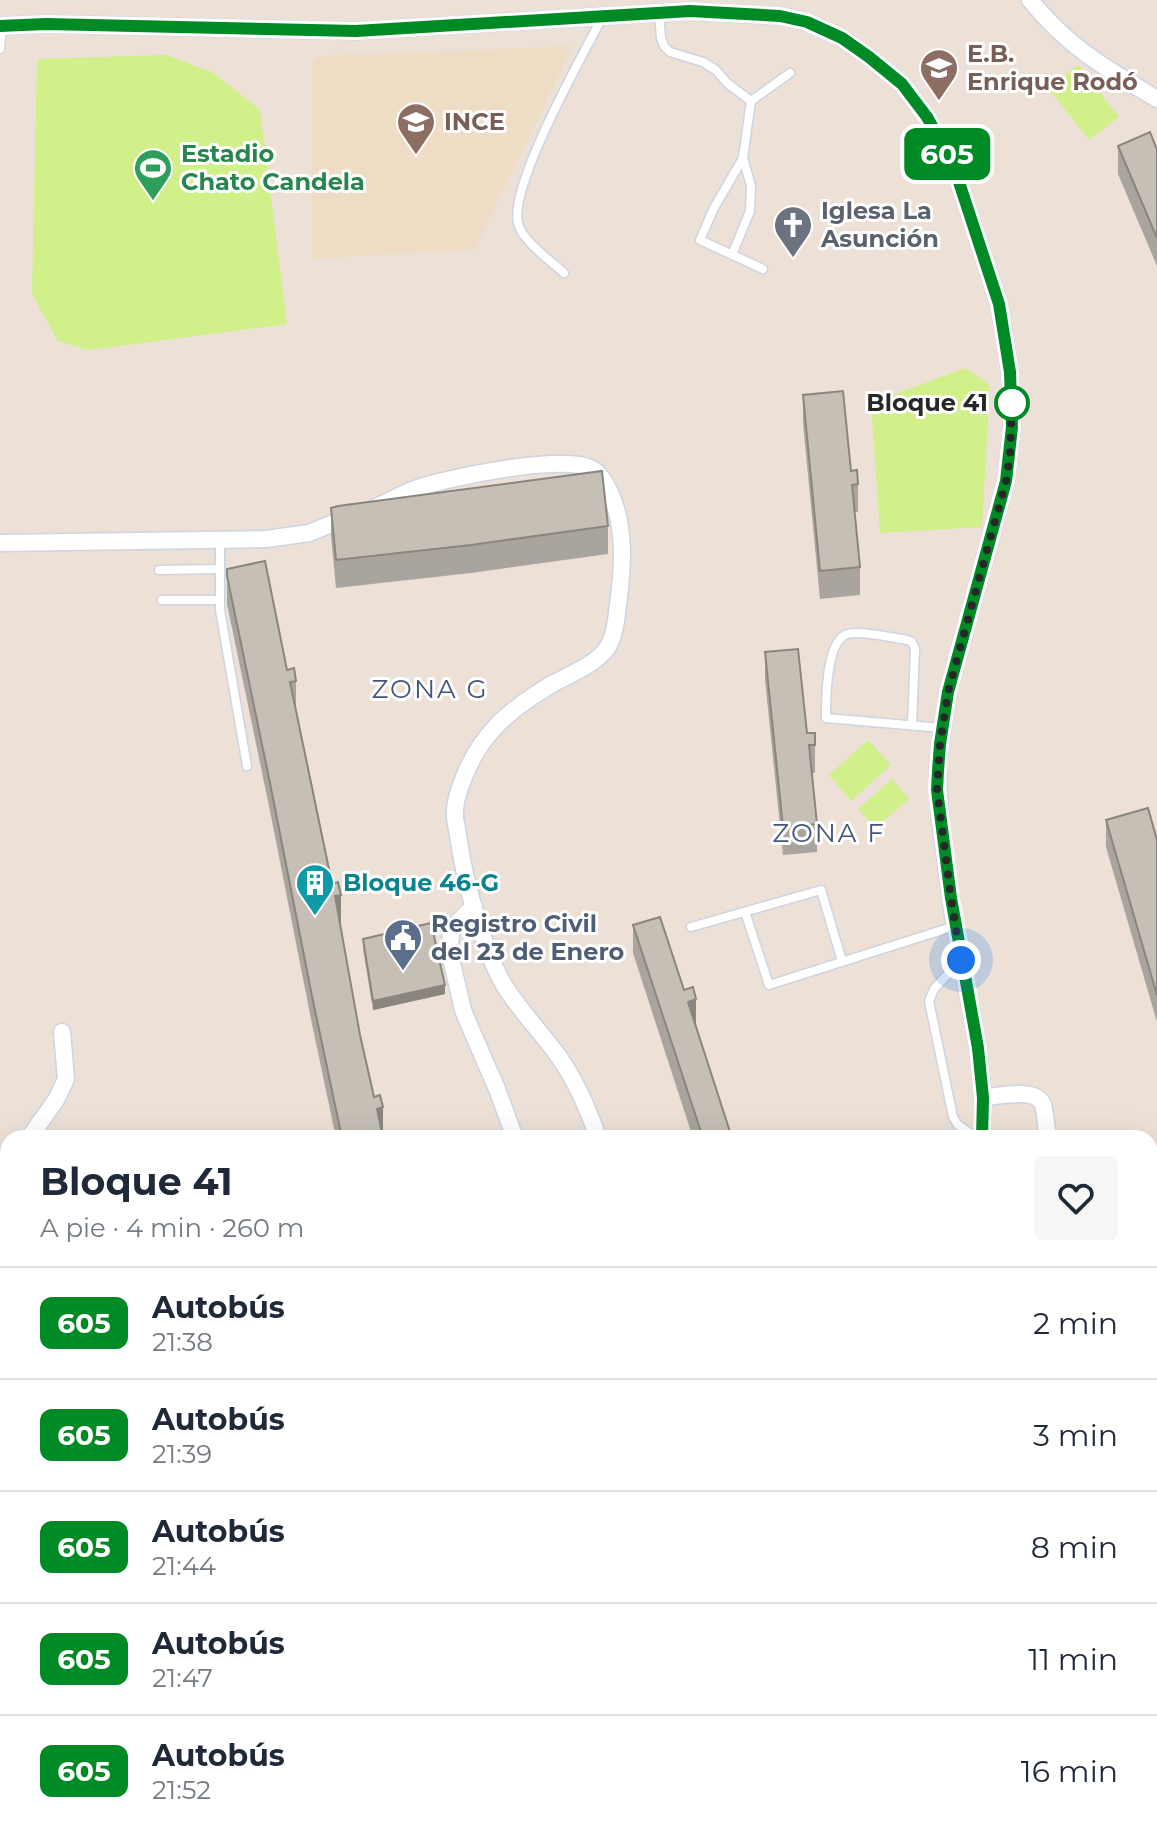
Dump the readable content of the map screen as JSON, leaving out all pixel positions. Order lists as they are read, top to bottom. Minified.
{"districts":["ZONA G","ZONA F"],"places":{"school or university":["E.B. Enrique Rodó","INCE"],"sports":["Estadio Chato Candela"],"church":["Iglesa La Asunción"],"other":["Bloque 41"],"building":["Bloque 46-G"],"public building":["Registro Civil del 23 de Enero"]},"lines":["bus line 605"],"page":{"on_map":"605","heading":["Bloque 41","A pie · 4 min · 260 m"],"list":[{"mark":"605","name":"Autobús","note":"21:38","value":"2 min"},{"mark":"605","name":"Autobús","note":"21:39","value":"3 min"},{"mark":"605","name":"Autobús","note":"21:44","value":"8 min"},{"mark":"605","name":"Autobús","note":"21:47","value":"11 min"},{"mark":"605","name":"Autobús","note":"21:52","value":"16 min"}]}}
